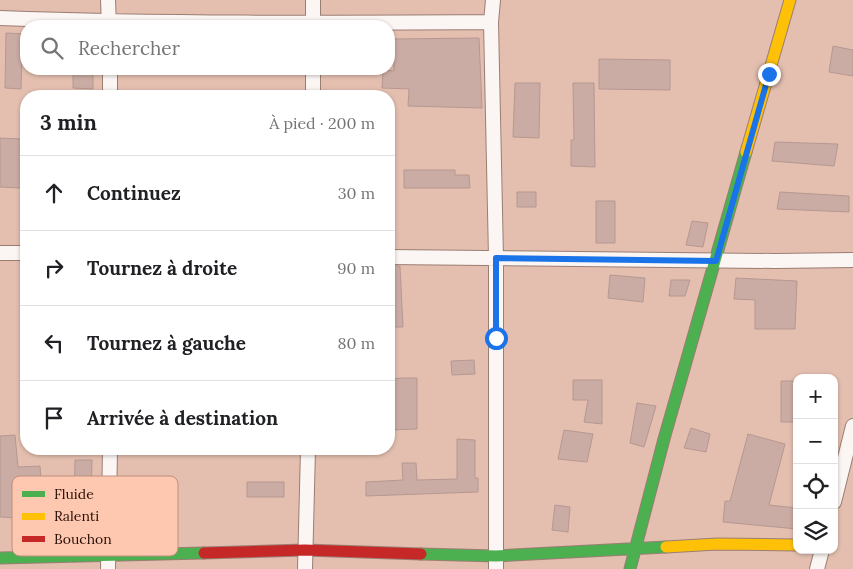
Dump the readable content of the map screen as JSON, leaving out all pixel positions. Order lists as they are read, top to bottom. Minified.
{"legend":["Fluide","Ralenti","Bouchon"],"page":{"search":"Rechercher","heading":["3 min","À pied · 200 m"],"list":[["Continuez","30 m"],["Tournez à droite","90 m"],["Tournez à gauche","80 m"],"Arrivée à destination"],"map_buttons":["+","−"]}}
